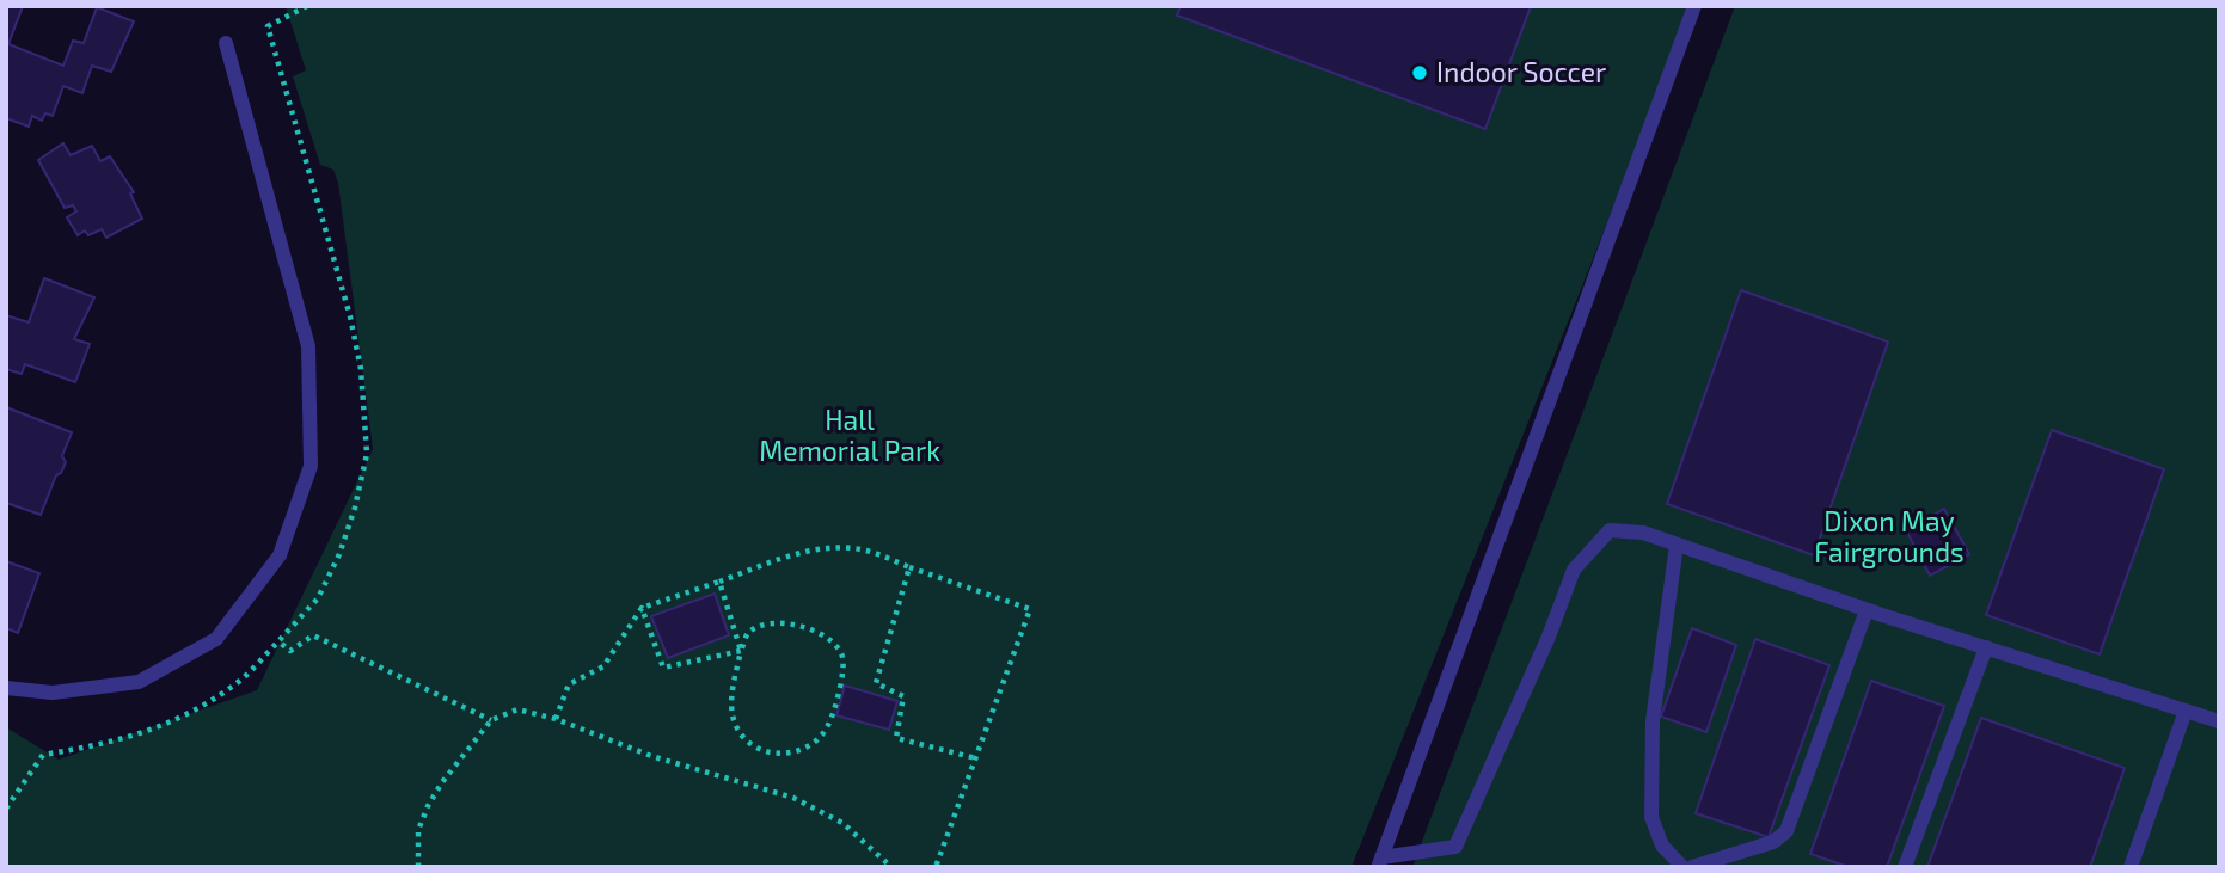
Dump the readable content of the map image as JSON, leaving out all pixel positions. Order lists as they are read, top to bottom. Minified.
{"parks":["Hall Memorial Park","Dixon May Fairgrounds"],"places":["Indoor Soccer"]}
